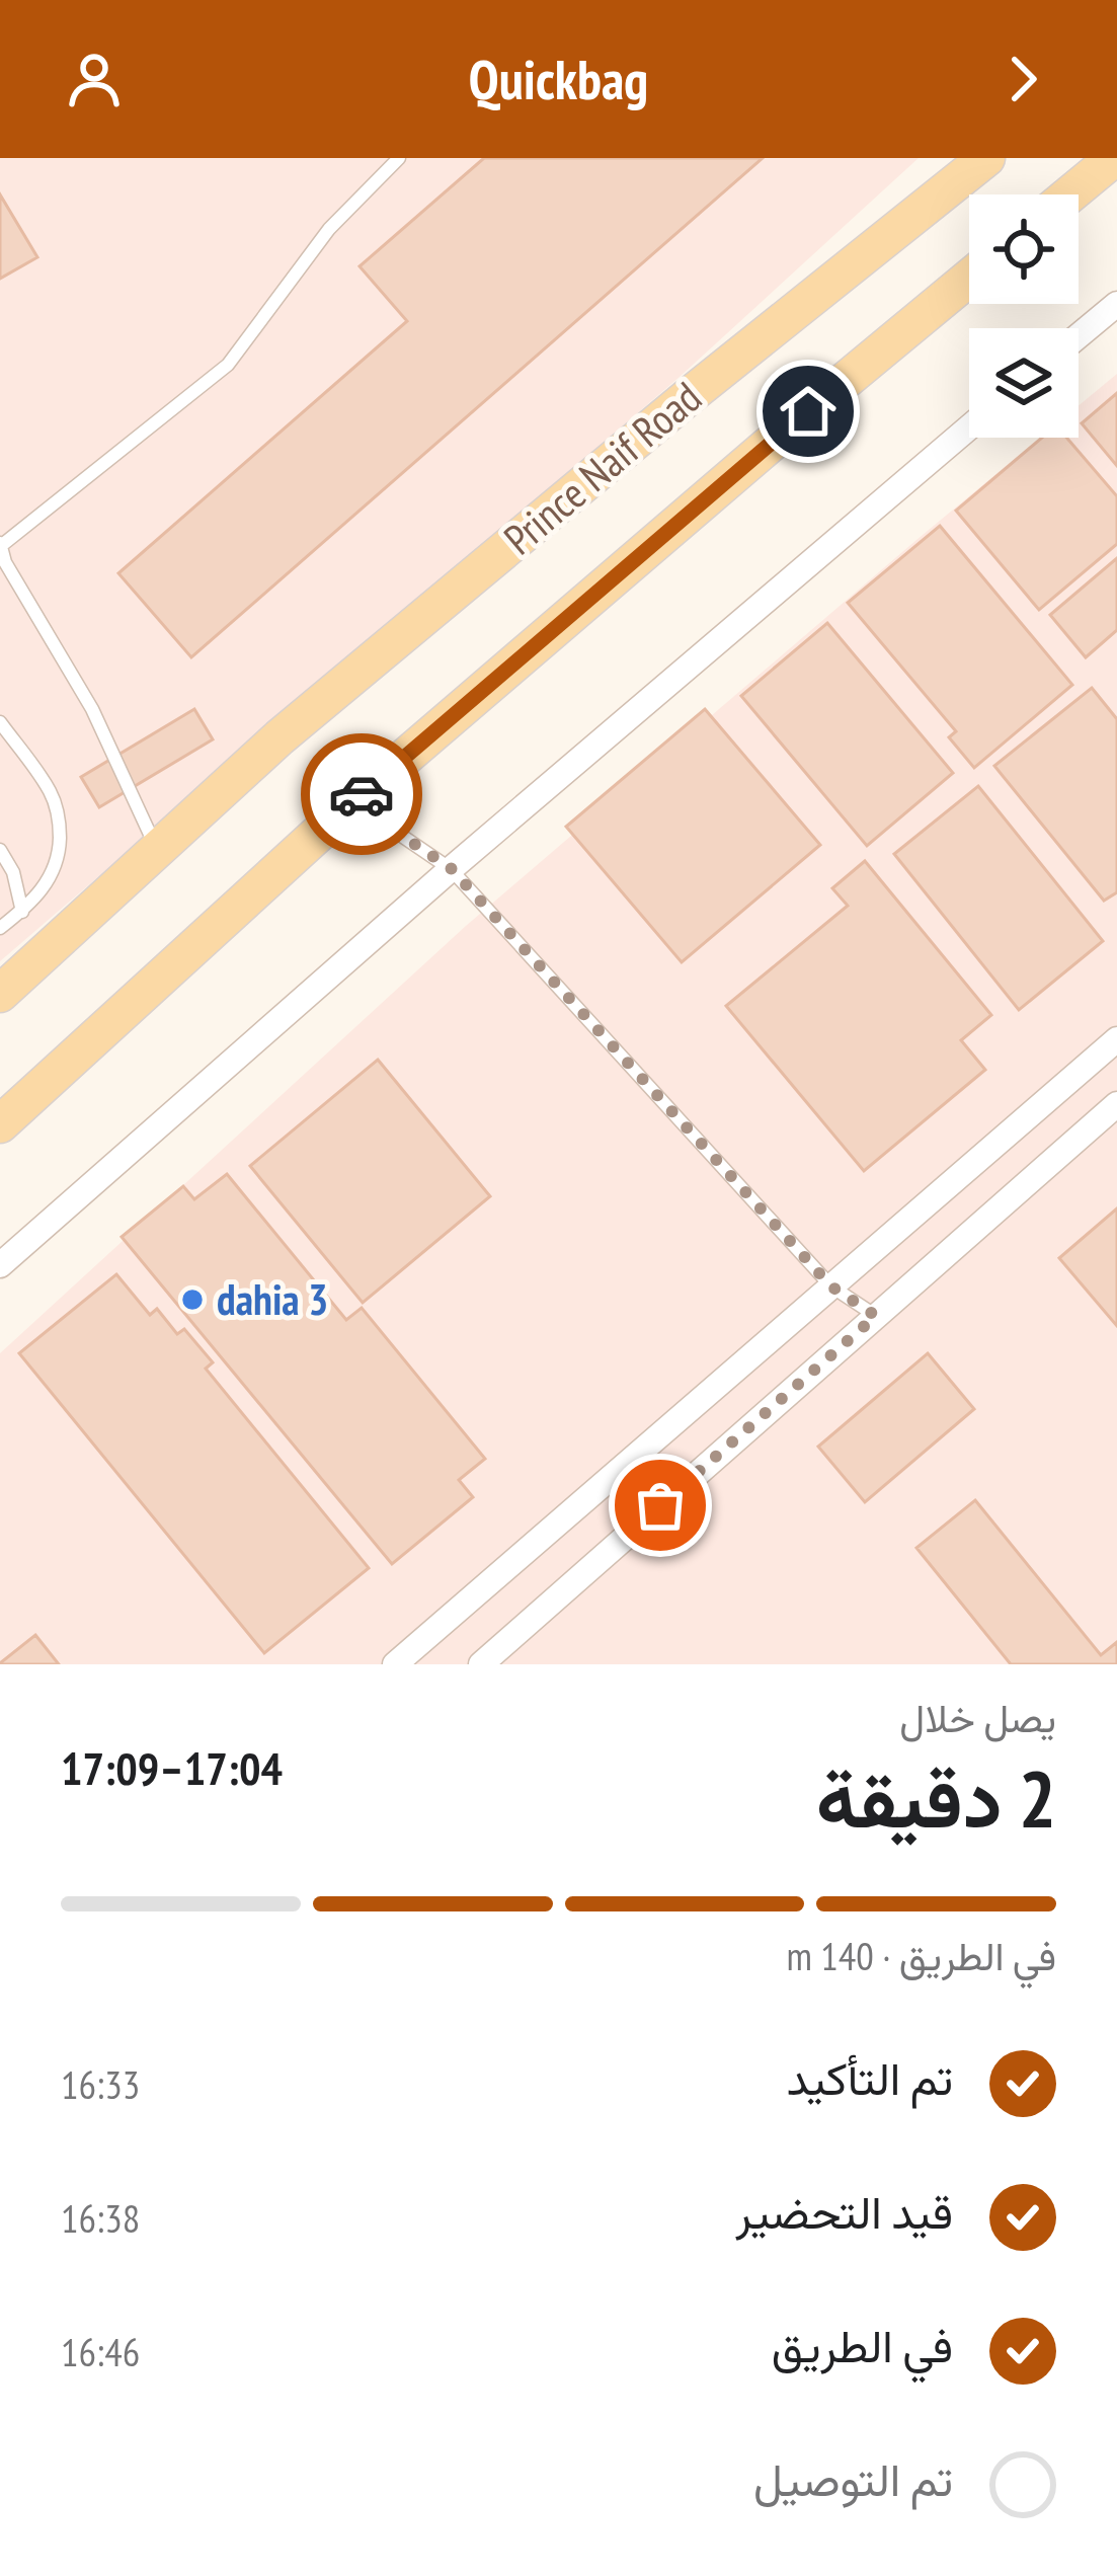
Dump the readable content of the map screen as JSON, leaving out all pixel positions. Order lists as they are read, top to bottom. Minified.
{"streets":{"main road":["Prince Naif Road"]},"places":["dahia 3"],"page":{"header":"Quickbag","heading":["2 دقيقة","يصل خلال","17:04–17:09"],"bar":"في الطريق · 140 m","list":[["تم التأكيد","16:33"],["قيد التحضير","16:38"],["في الطريق","16:46"],"تم التوصيل"]}}
